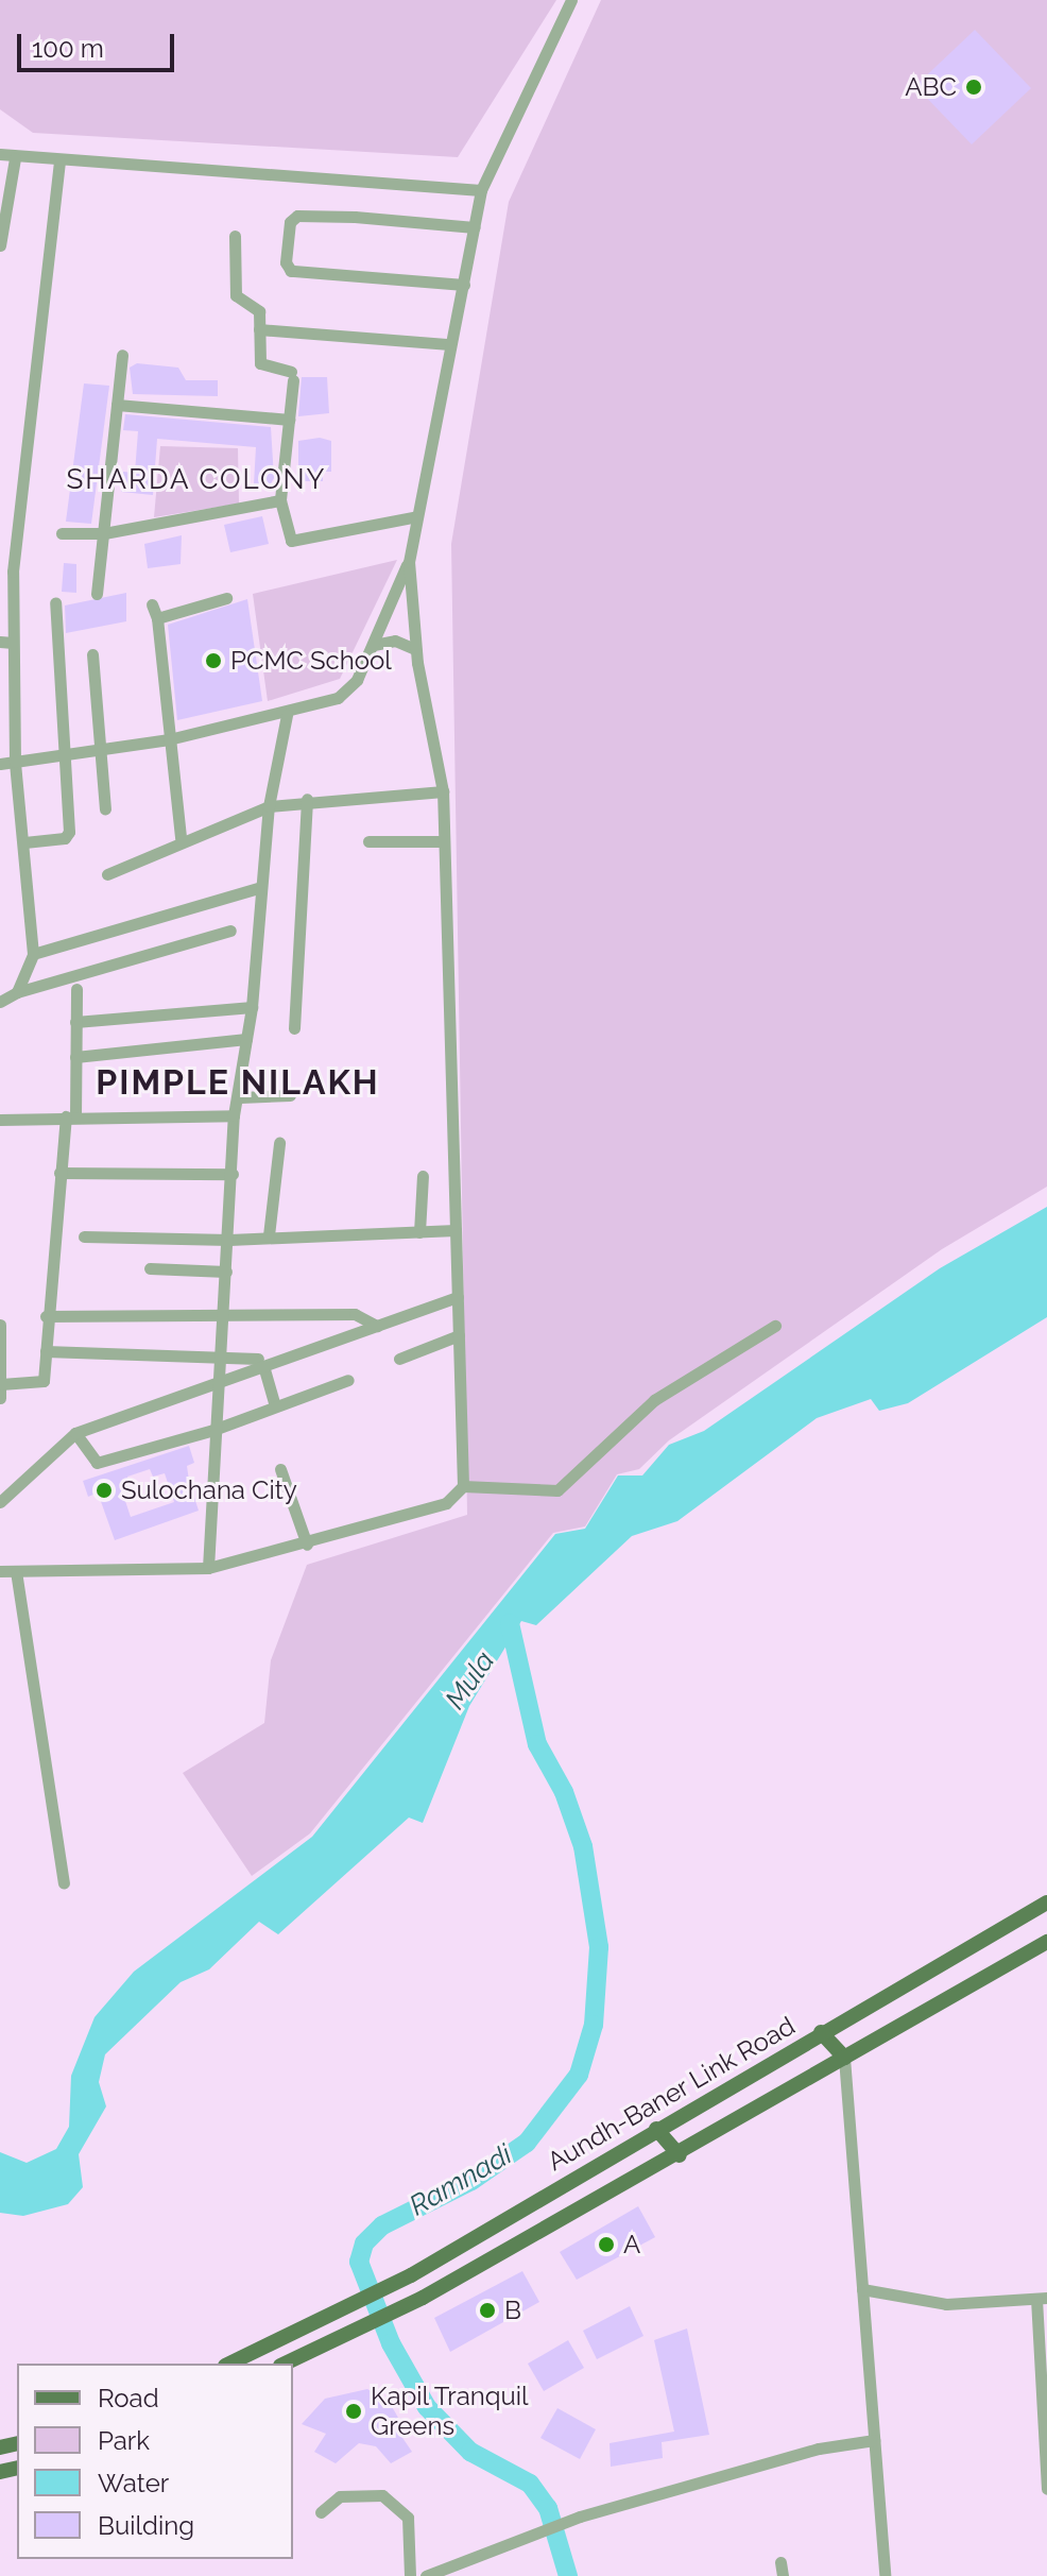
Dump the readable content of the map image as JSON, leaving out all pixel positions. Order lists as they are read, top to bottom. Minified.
{"streets":{"main road":["Aundh-Baner Link Road"]},"districts":["SHARDA COLONY","PIMPLE NILAKH"],"water":["Mula","Ramnadi"],"places":["ABC","PCMC School","Sulochana City","A","B","Kapil Tranquil Greens"],"legend":["Road","Park","Water","Building"],"scale_bar":"100 m"}
